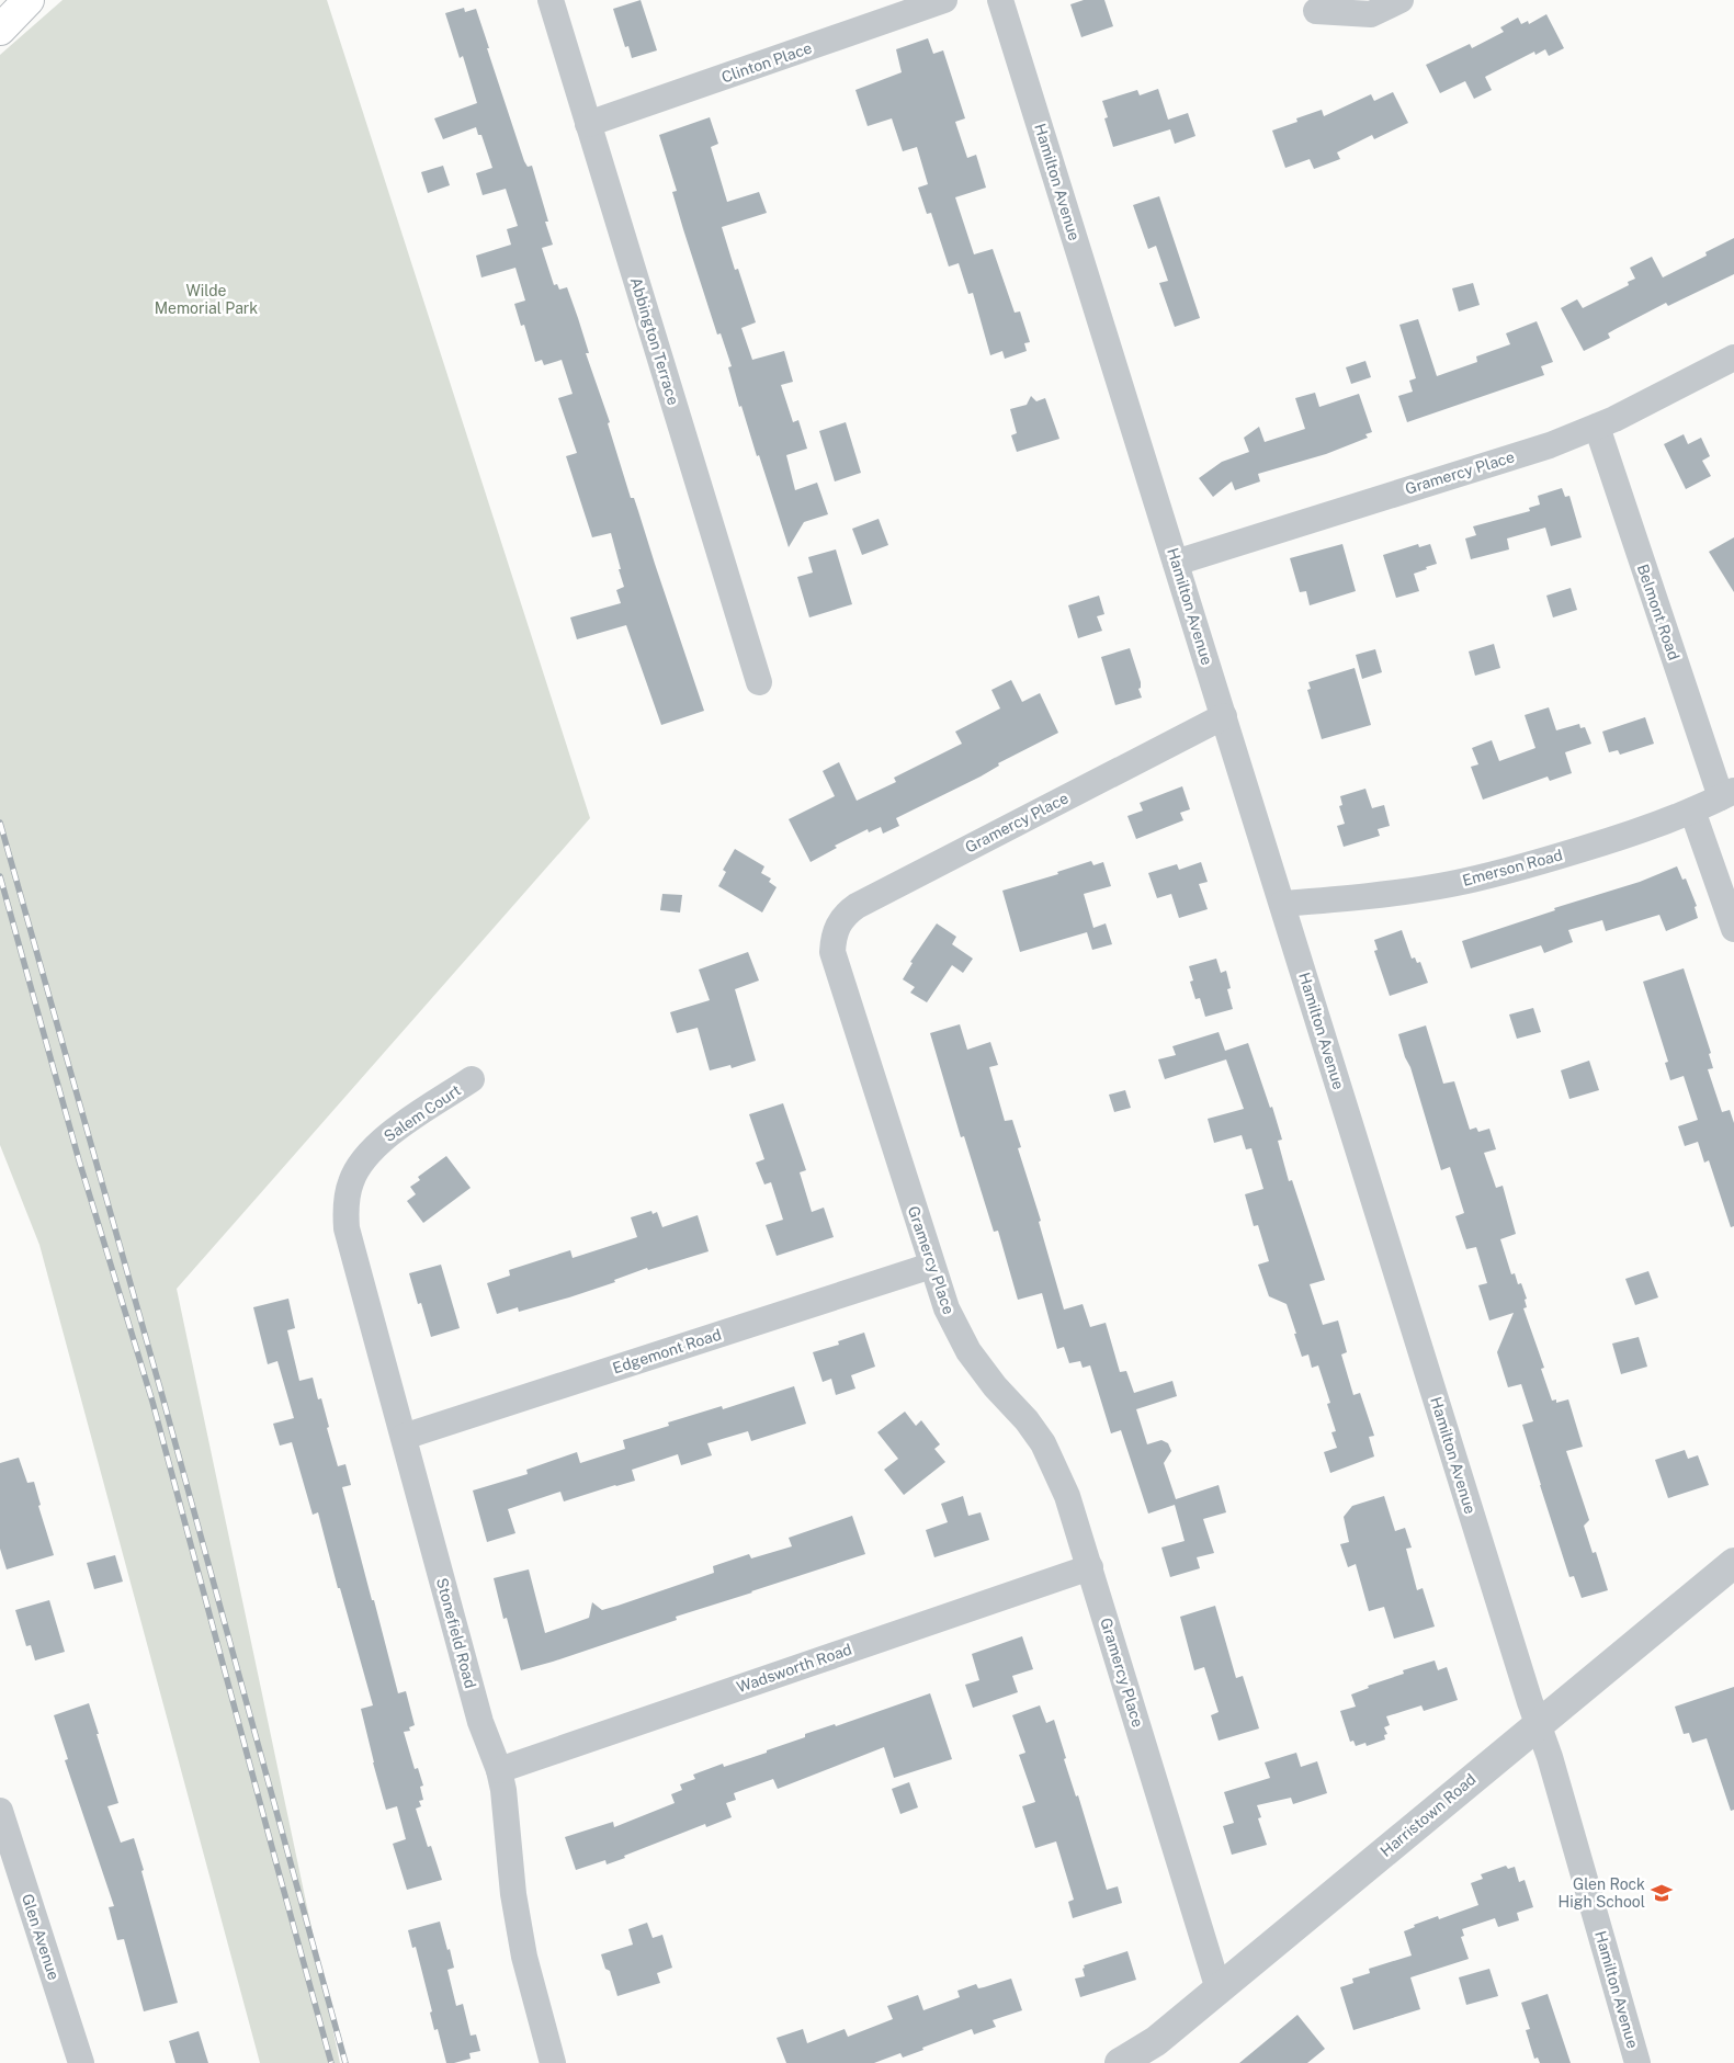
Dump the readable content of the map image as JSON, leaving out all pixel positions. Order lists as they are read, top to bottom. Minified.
{"streets":{"street":["Clinton Place","Hamilton Avenue","Abbington Terrace","Gramercy Place","Belmont Road","Emerson Road","Salem Court","Edgemont Road","Stonefield Road","Wadsworth Road","Harristown Road","Glen Avenue"]},"crossings":[["Clinton Place","Abbington Terrace"],["Hamilton Avenue","Gramercy Place"],["Hamilton Avenue","Emerson Road"],["Hamilton Avenue","Harristown Road"],["Gramercy Place","Belmont Road"],["Gramercy Place","Edgemont Road"],["Gramercy Place","Wadsworth Road"],["Gramercy Place","Harristown Road"],["Belmont Road","Emerson Road"],["Salem Court","Stonefield Road"],["Edgemont Road","Stonefield Road"],["Stonefield Road","Wadsworth Road"]],"parks":["Wilde Memorial Park"],"places":{"school or university":["Glen Rock High School"]}}
